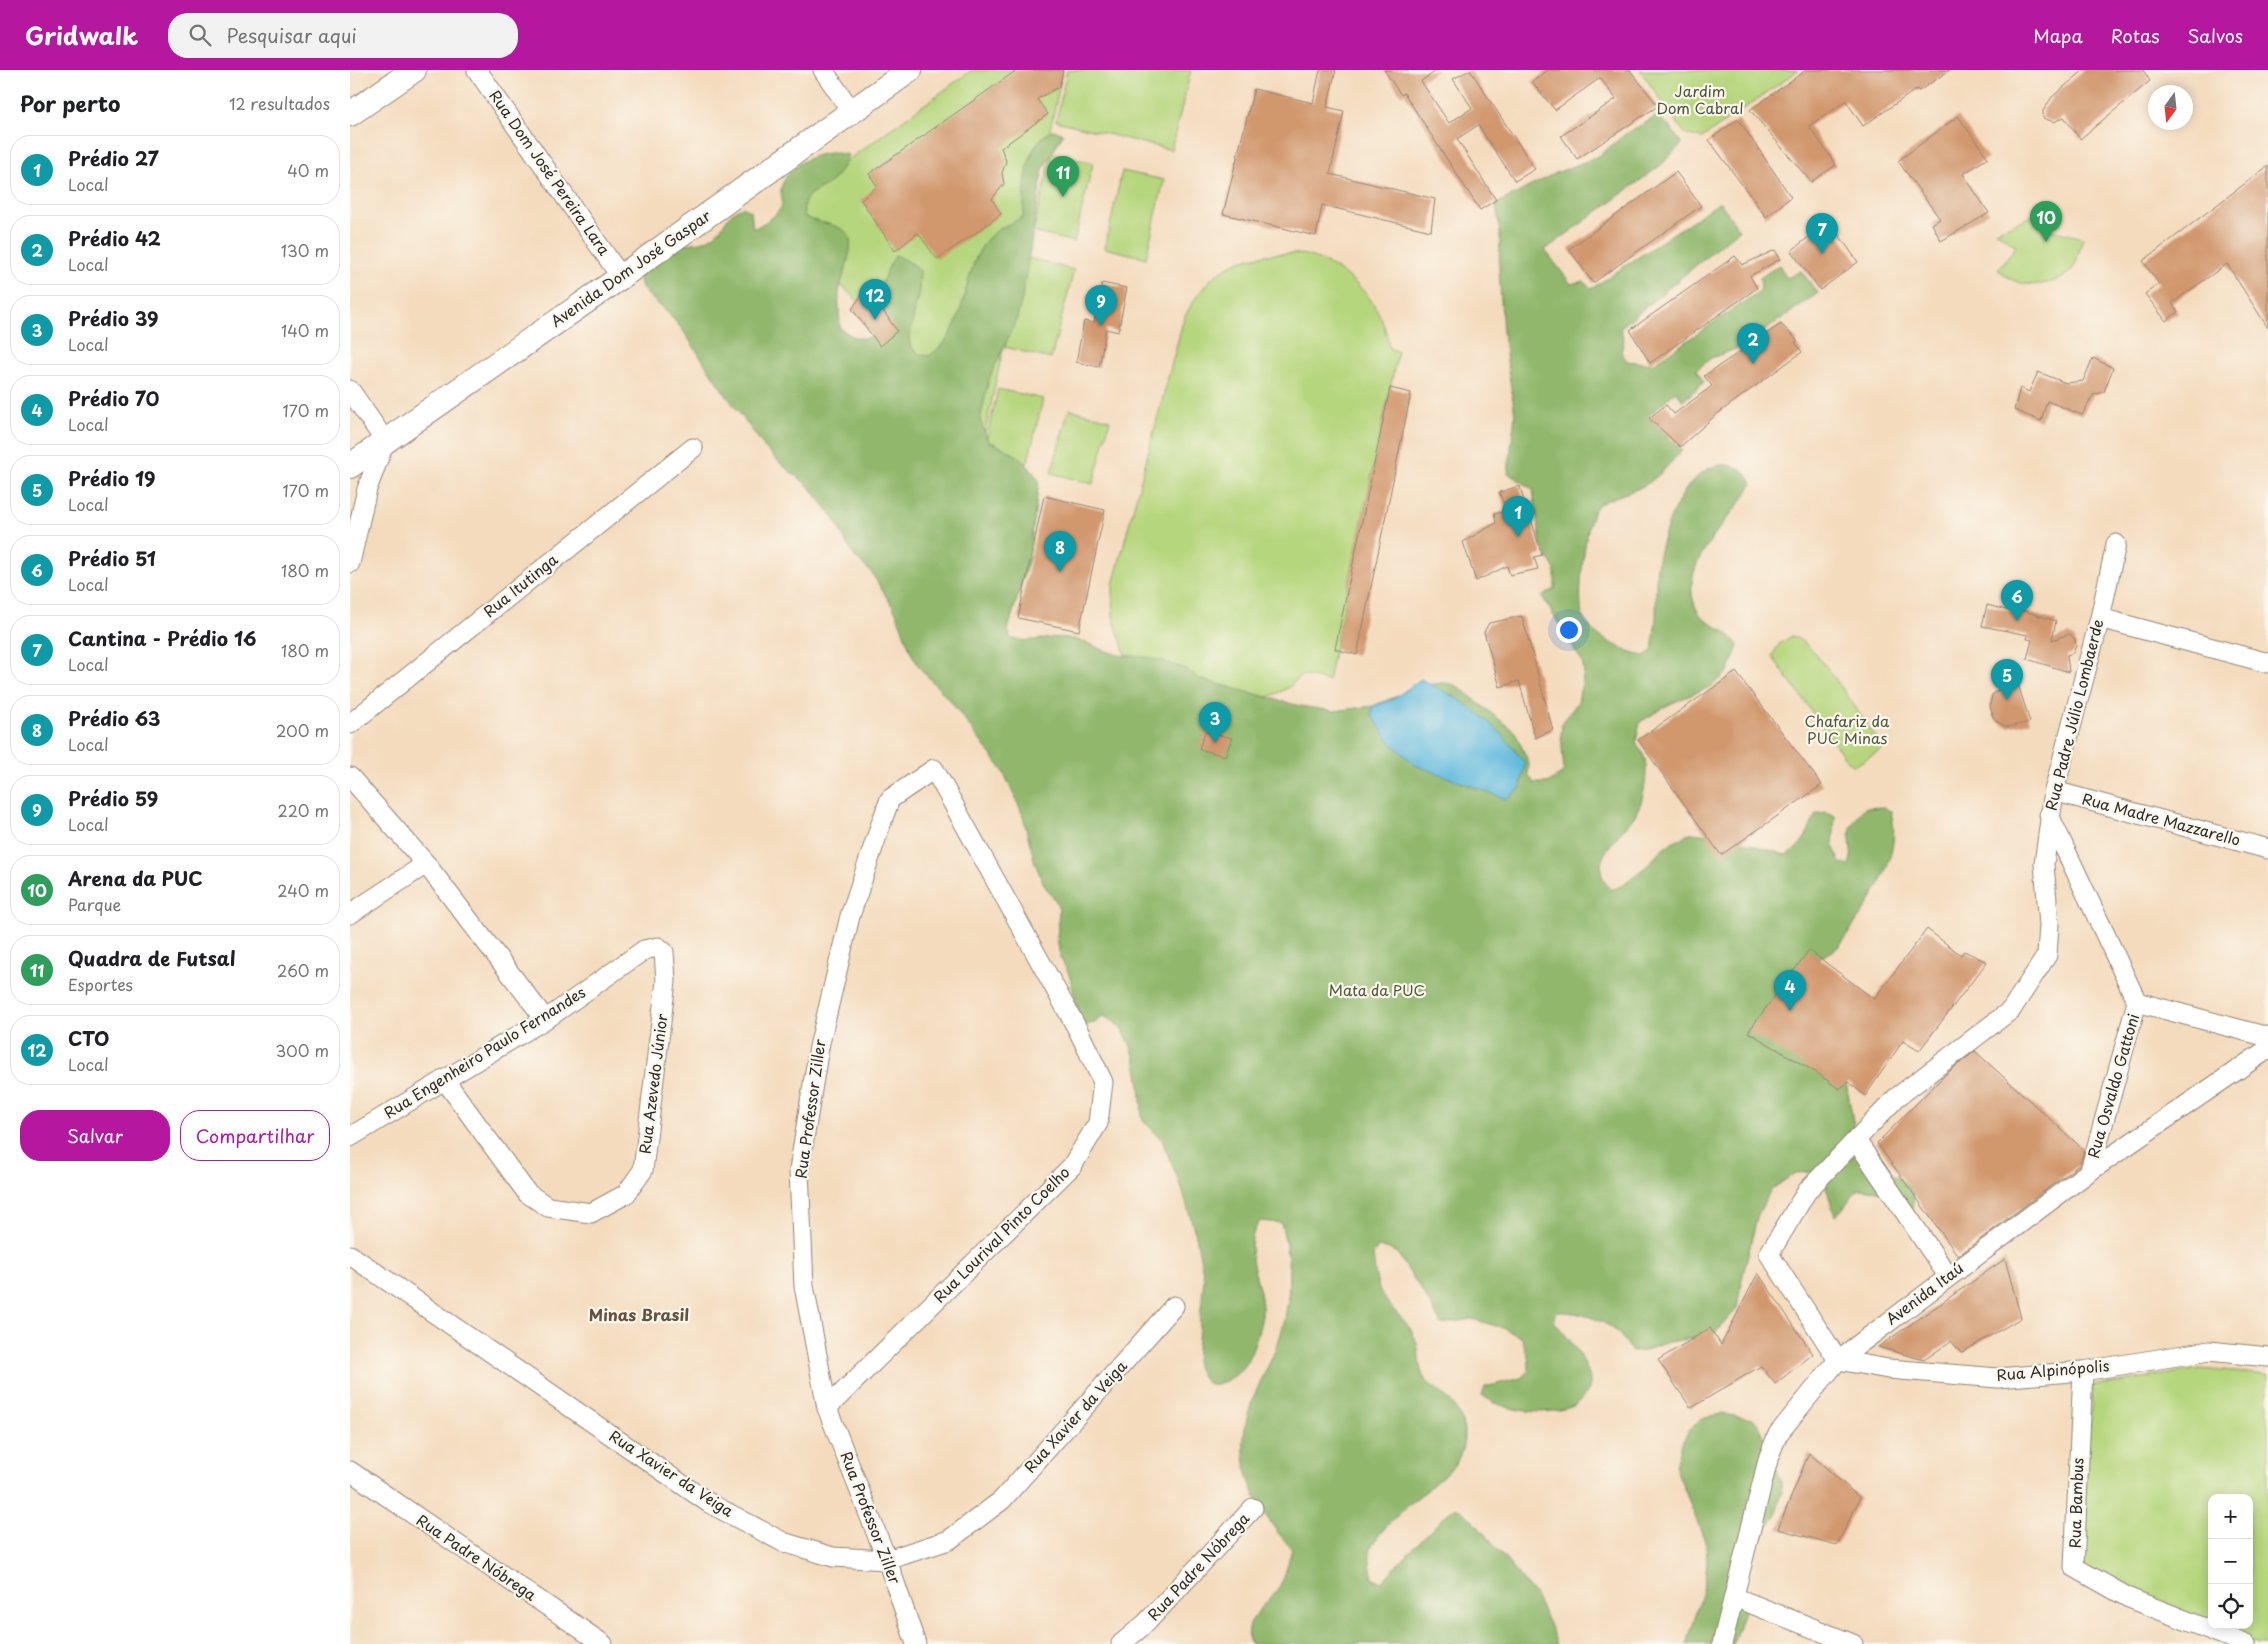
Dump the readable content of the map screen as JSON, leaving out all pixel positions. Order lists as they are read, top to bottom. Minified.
{"streets":{"street":["Rua Dom José Pereira Lara","Avenida Dom José Gaspar","Rua Itutinga","Rua Padre Júlio Lombaerde","Rua Madre Mazzarello","Rua Engenheiro Paulo Fernandes","Rua Azevedo Júnior","Rua Osvaldo Gattoni","Rua Professor Ziller","Rua Lourival Pinto Coelho","Avenida Itaú","Rua Alpinópolis","Rua Xavier da Veiga","Rua Bambus","Rua Padre Nóbrega"]},"crossings":[["Rua Dom José Pereira Lara","Avenida Dom José Gaspar"],["Rua Padre Júlio Lombaerde","Rua Madre Mazzarello"],["Rua Padre Júlio Lombaerde","Avenida Itaú"],["Rua Padre Júlio Lombaerde","Rua Alpinópolis"],["Rua Engenheiro Paulo Fernandes","Rua Azevedo Júnior"],["Rua Osvaldo Gattoni","Avenida Itaú"],["Rua Professor Ziller","Rua Lourival Pinto Coelho"],["Rua Professor Ziller","Rua Xavier da Veiga"],["Avenida Itaú","Rua Alpinópolis"],["Rua Alpinópolis","Rua Bambus"]],"districts":["Minas Brasil"],"parks":["Jardim Dom Cabral","Chafariz da PUC Minas","Mata da PUC"],"north":"bottom","page":{"header":"Gridwalk","search":"Pesquisar aqui","nav":["Mapa","Rotas","Salvos"],"heading":["Por perto","12 resultados"],"list":[{"mark":"1","name":"Prédio 27","note":"Local","value":"40 m"},{"mark":"2","name":"Prédio 42","note":"Local","value":"130 m"},{"mark":"3","name":"Prédio 39","note":"Local","value":"140 m"},{"mark":"4","name":"Prédio 70","note":"Local","value":"170 m"},{"mark":"5","name":"Prédio 19","note":"Local","value":"170 m"},{"mark":"6","name":"Prédio 51","note":"Local","value":"180 m"},{"mark":"7","name":"Cantina - Prédio 16","note":"Local","value":"180 m"},{"mark":"8","name":"Prédio 63","note":"Local","value":"200 m"},{"mark":"9","name":"Prédio 59","note":"Local","value":"220 m"},{"mark":"10","name":"Arena da PUC","note":"Parque","value":"240 m"},{"mark":"11","name":"Quadra de Futsal","note":"Esportes","value":"260 m"},{"mark":"12","name":"CTO","note":"Local","value":"300 m"}],"pins":["11","10","7","12","9","2","1","8","6","5","3","4"],"buttons":["Salvar","Compartilhar"],"map_buttons":["+","−"]}}
